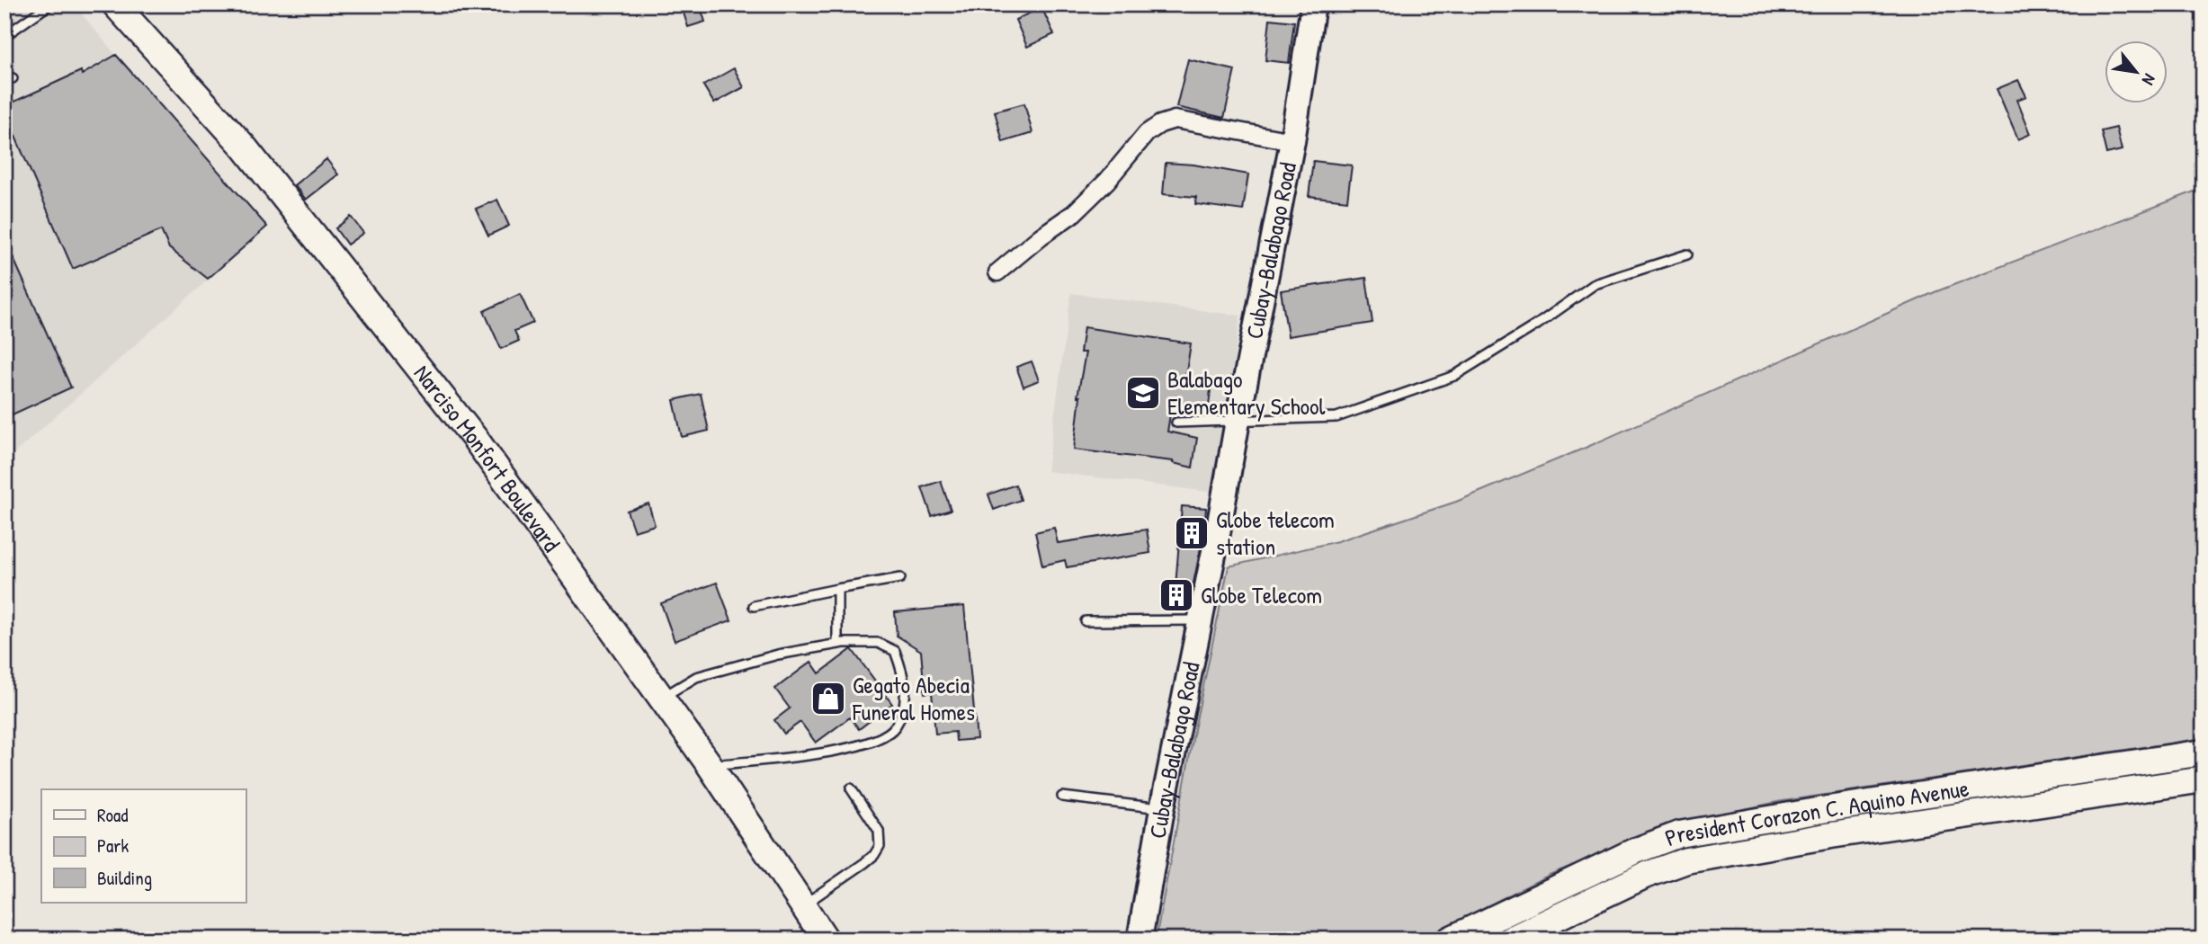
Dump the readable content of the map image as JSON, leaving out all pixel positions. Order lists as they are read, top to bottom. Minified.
{"streets":{"main road":["Cubay-Balabago Road","Narciso Monfort Boulevard","President Corazon C. Aquino Avenue"]},"places":{"school or university":["Balabago Elementary School"],"building":["Globe telecom station","Globe Telecom"],"shop":["Gegato Abecia Funeral Homes"]},"legend":["Road","Park","Building"],"north":"bottom right"}
